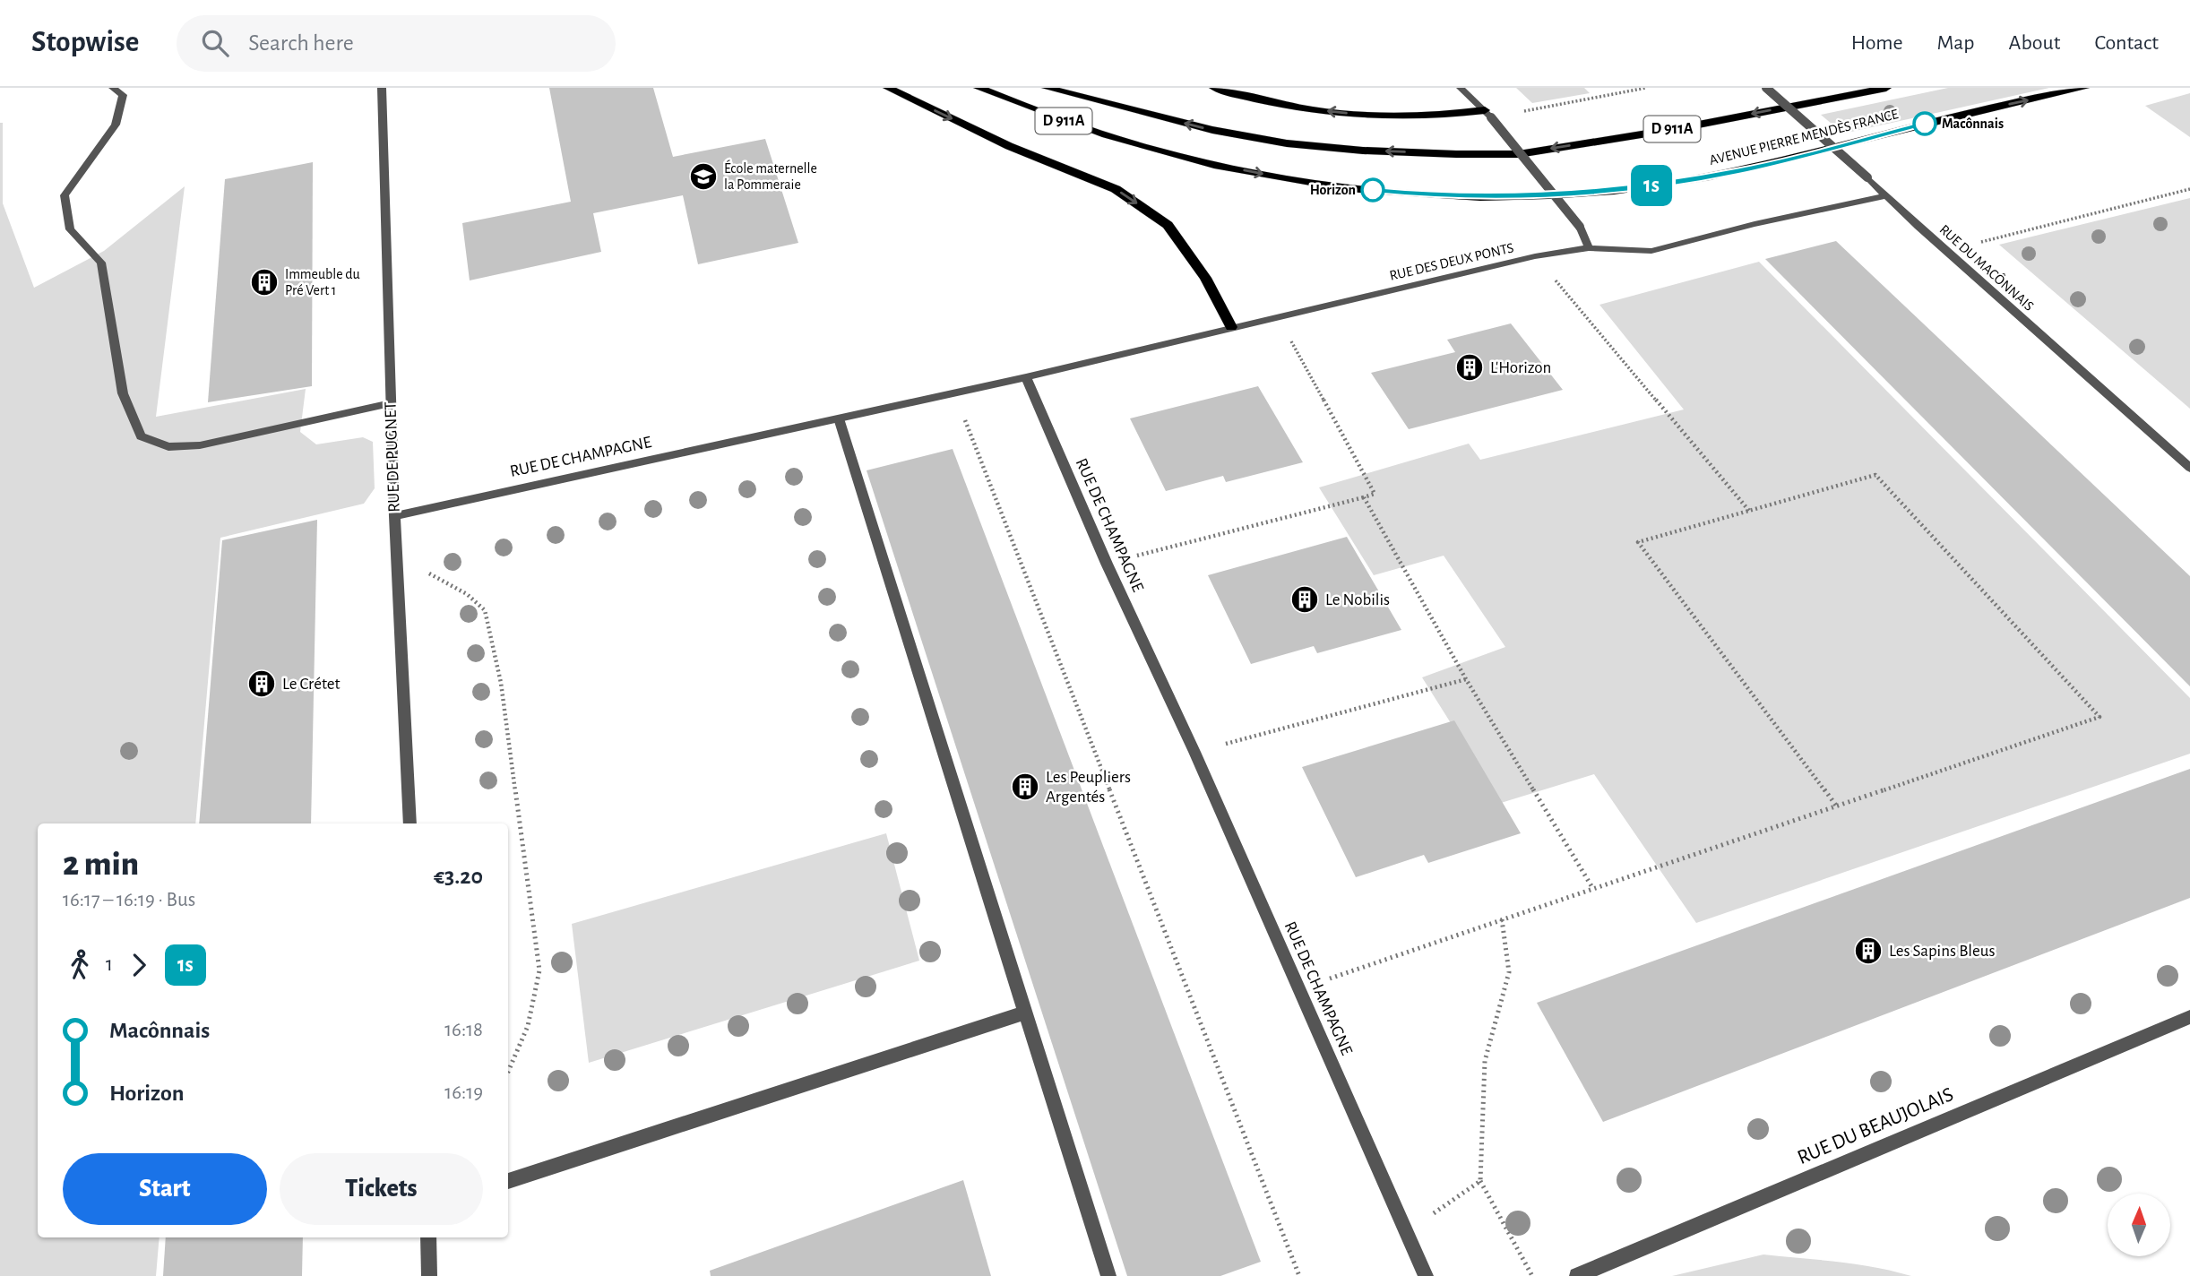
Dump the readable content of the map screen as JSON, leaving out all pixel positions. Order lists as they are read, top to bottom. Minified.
{"streets":{"main road":["D 911A","AVENUE PIERRE MENDÈS FRANCE"],"street":["RUE DES DEUX PONTS","RUE DU MACÔNNAIS","RUE DE PUGNET","RUE DE CHAMPAGNE","RUE DU BEAUJOLAIS"]},"crossings":[["RUE DES DEUX PONTS","RUE DU MACÔNNAIS"],["RUE DES DEUX PONTS","RUE DE CHAMPAGNE"],["RUE DE PUGNET","RUE DE CHAMPAGNE"]],"places":{"other":["Macônnais","Horizon"],"school or university":["École maternelle la Pommeraie"],"building":["Immeuble du Pré Vert 1","L'Horizon","Le Nobilis","Le Crétet","Les Peupliers Argentés","Les Sapins Bleus"]},"lines":["bus line 1s"],"north":"top","page":{"header":"Stopwise","search":"Search here","nav":["Home","Map","About","Contact"],"on_map":"1s","heading":["2 min","16:17 – 16:19 · Bus","€3.20"],"legs":["1","1s"],"list":[{"name":"Macônnais","value":"16:18"},{"name":"Horizon","value":"16:19"}],"buttons":["Start","Tickets"]}}
